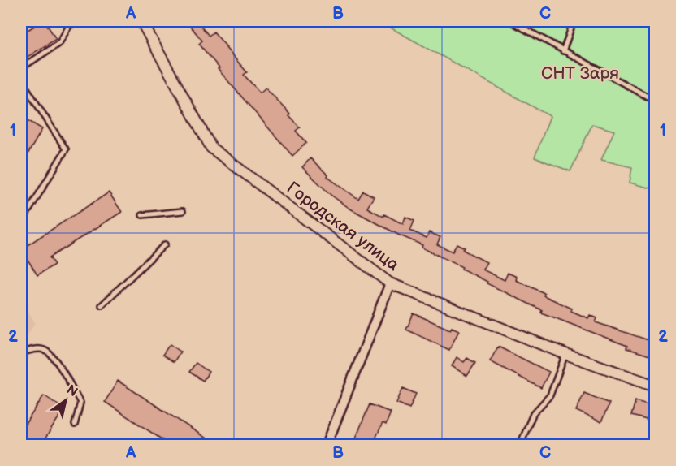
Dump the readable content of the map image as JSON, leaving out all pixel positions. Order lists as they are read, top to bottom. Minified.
{"streets":{"street":["Городская улица"]},"parks":["СНТ Заря"],"north":"top right","grid":{"columns":["A","B","C"],"rows":["1","2"]}}
